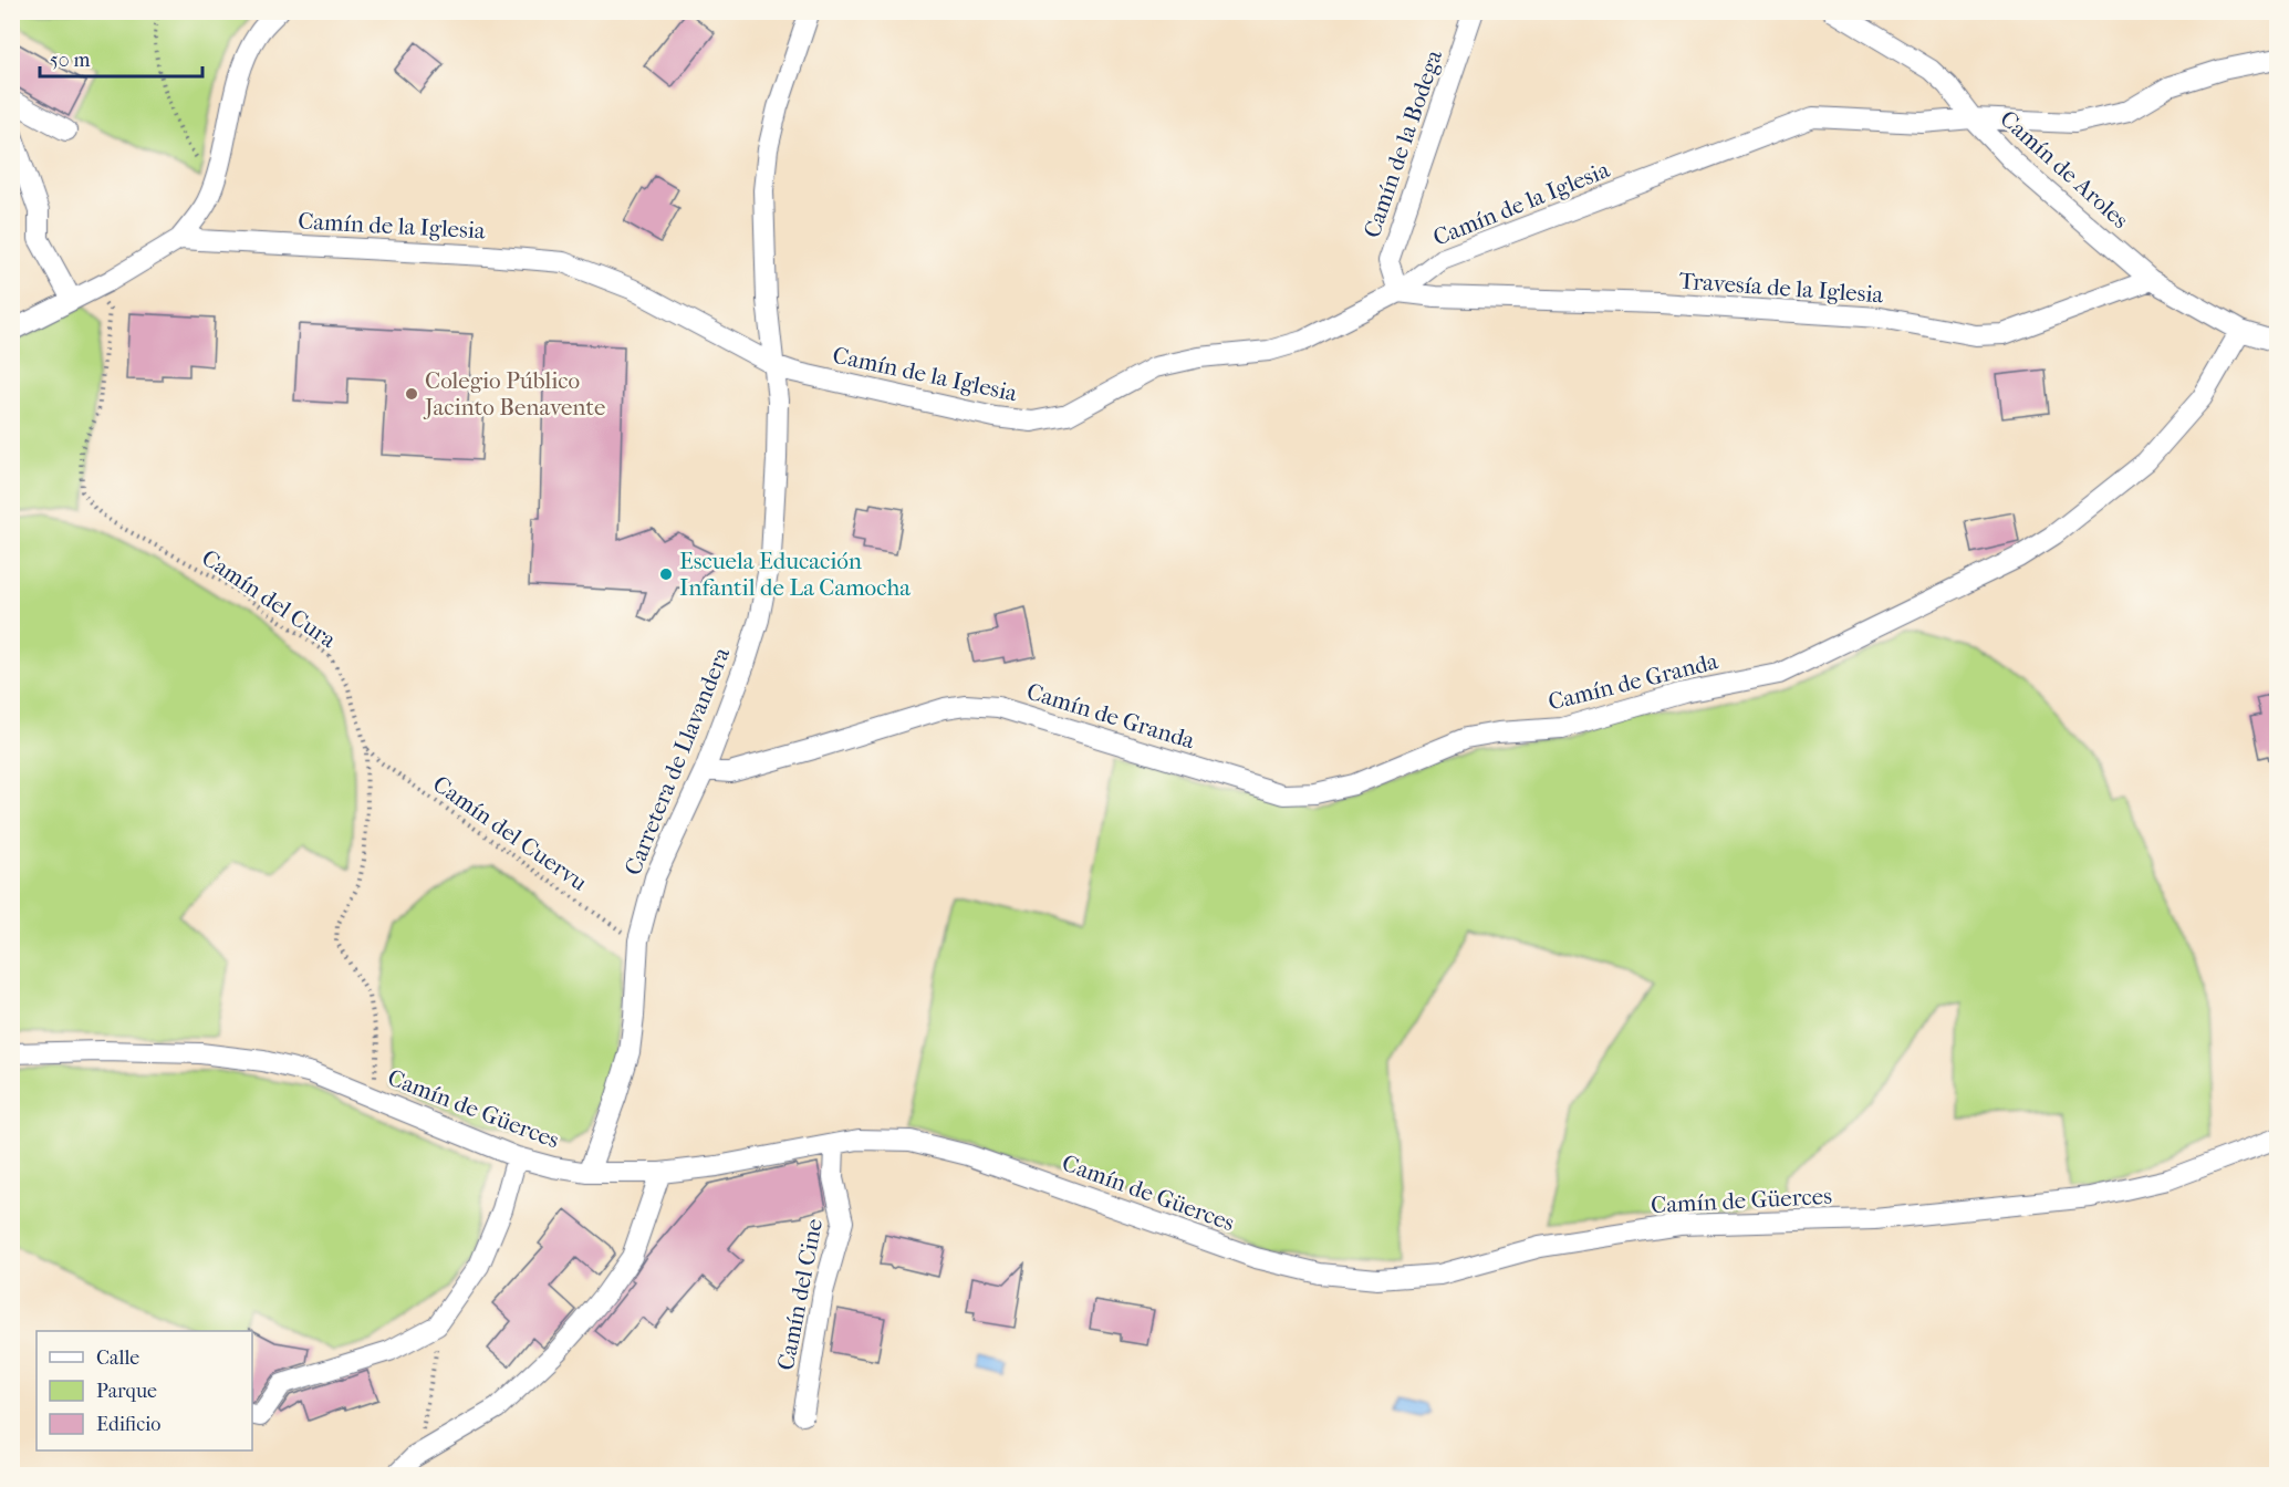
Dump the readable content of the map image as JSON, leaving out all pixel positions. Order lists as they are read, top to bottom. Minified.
{"streets":{"street":["Camín de la Bodega","Camín de Aroles","Camín de la Iglesia","Travesía de la Iglesia","Camín de Granda","Carretera de Llavandera","Camín de Güerces","Camín del Cine"],"path":["Camín del Cura","Camín del Cuervu"]},"crossings":[["Camín de la Bodega","Camín de la Iglesia"],["Camín de la Bodega","Travesía de la Iglesia"],["Camín de Aroles","Camín de la Iglesia"],["Camín de Aroles","Travesía de la Iglesia"],["Camín de Aroles","Camín de Granda"],["Camín de la Iglesia","Travesía de la Iglesia"],["Camín de la Iglesia","Carretera de Llavandera"],["Camín del Cura","Camín del Cuervu"],["Camín del Cura","Camín de Güerces"],["Camín de Granda","Carretera de Llavandera"],["Carretera de Llavandera","Camín del Cuervu"],["Carretera de Llavandera","Camín de Güerces"],["Camín de Güerces","Camín del Cine"]],"places":["Colegio Público Jacinto Benavente","Escuela Educación Infantil de La Camocha"],"legend":["Calle","Parque","Edificio"],"scale_bar":"50 m"}
